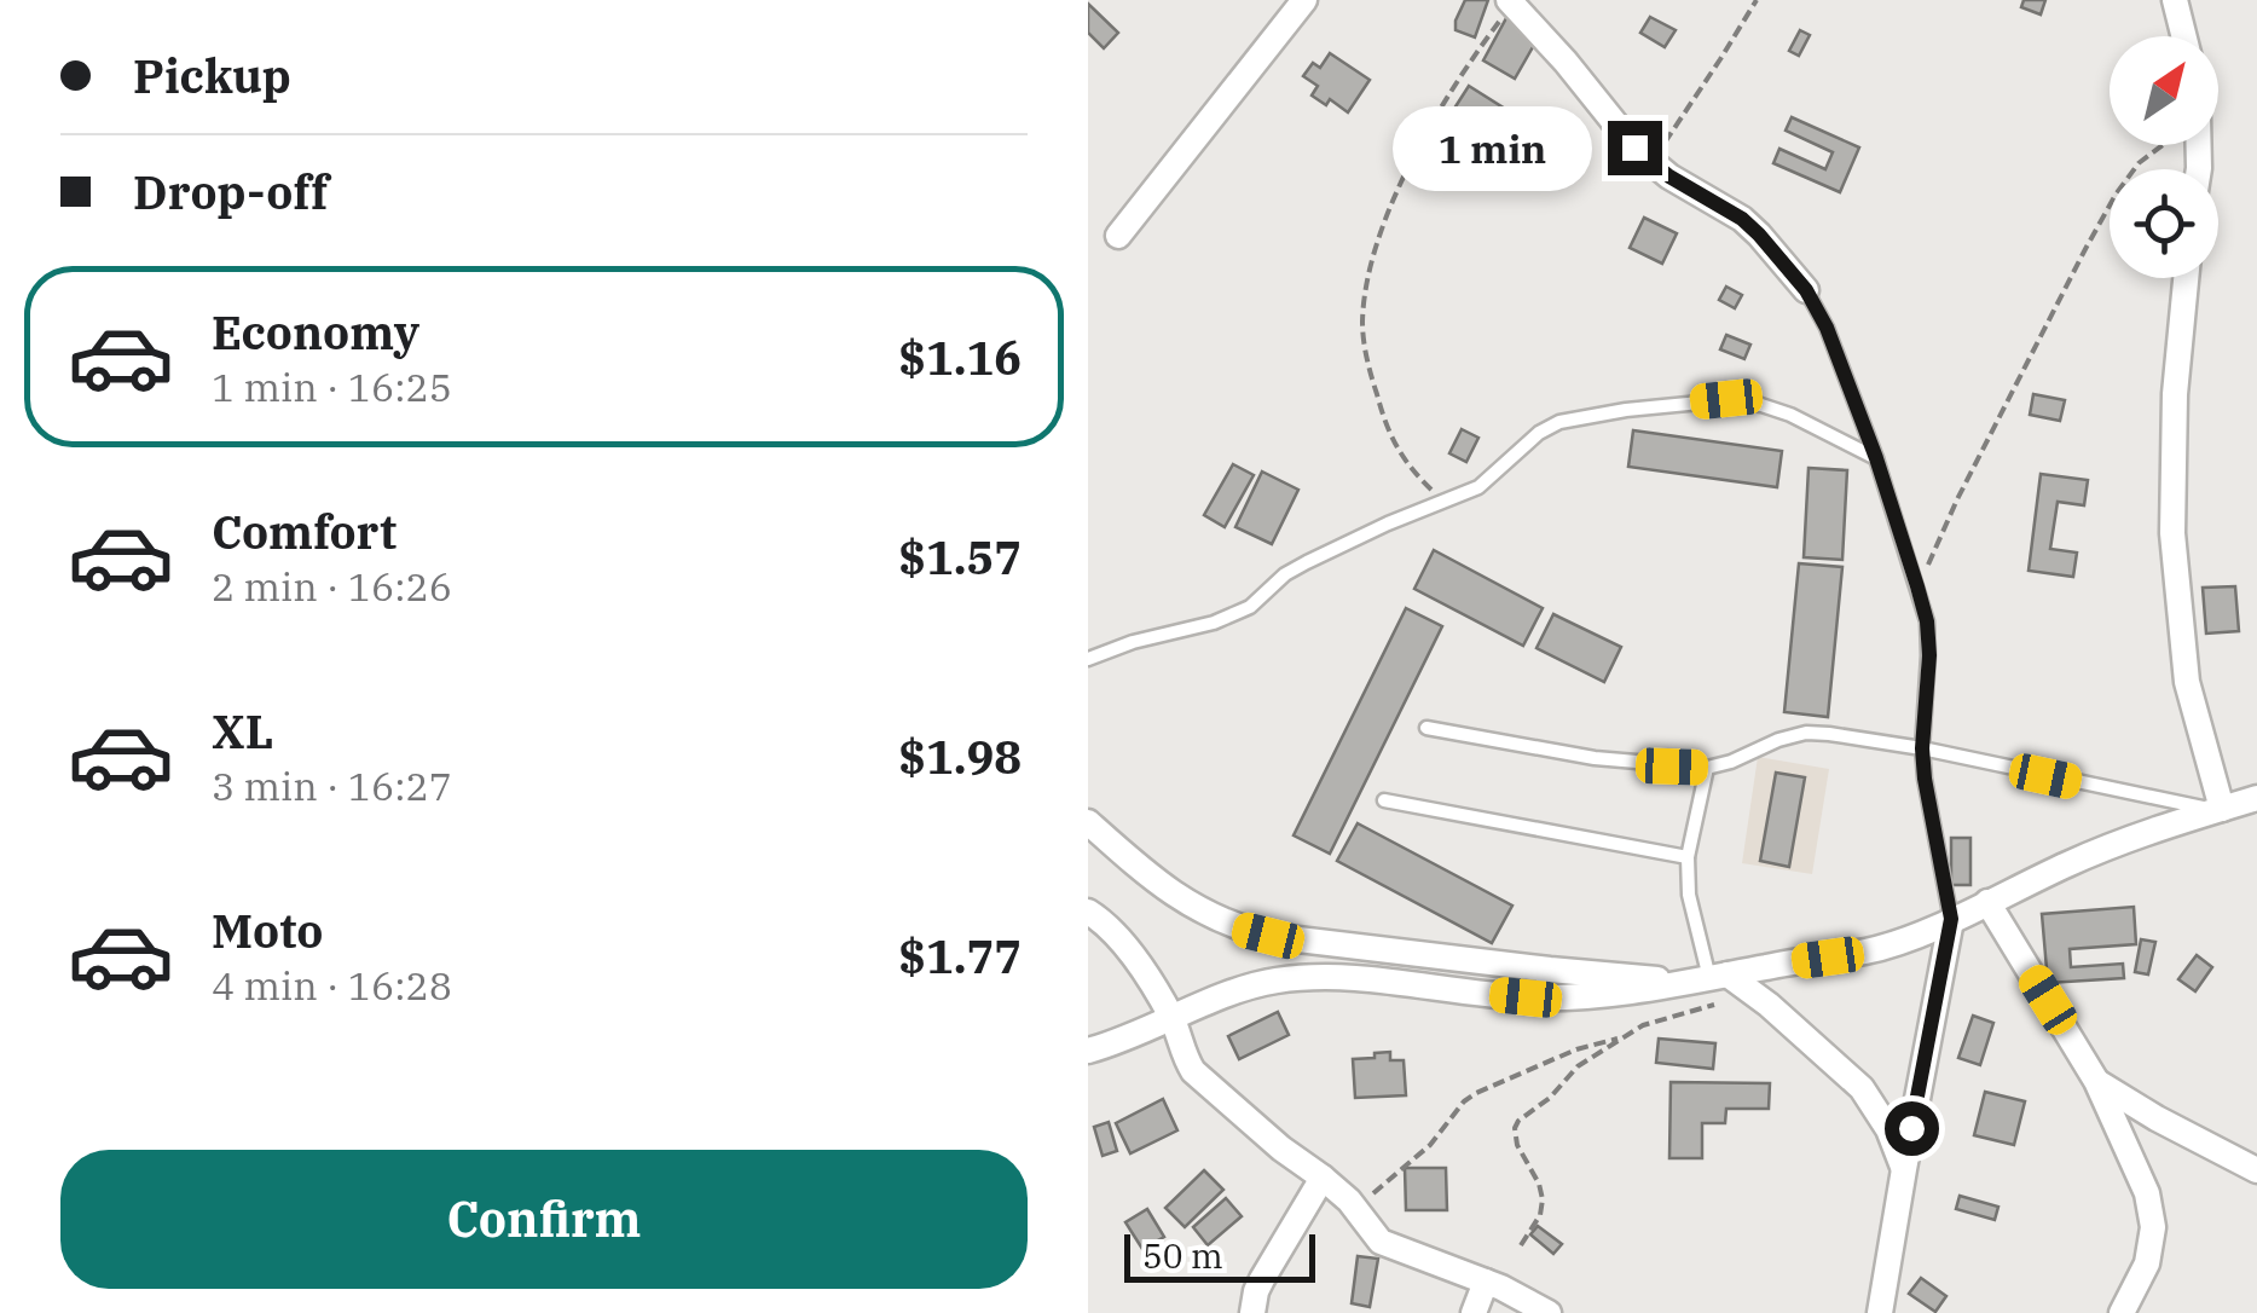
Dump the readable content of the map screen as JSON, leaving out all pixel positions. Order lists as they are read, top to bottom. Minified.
{"scale_bar":"50 m","north":"top right","page":{"banner":["Pickup","Drop-off"],"bubble":"1 min","list":[{"name":"Economy","note":"1 min · 16:25","value":"$1.16"},{"name":"Comfort","note":"2 min · 16:26","value":"$1.57"},{"name":"XL","note":"3 min · 16:27","value":"$1.98"},{"name":"Moto","note":"4 min · 16:28","value":"$1.77"}],"buttons":"Confirm","scale":"50 m"}}
